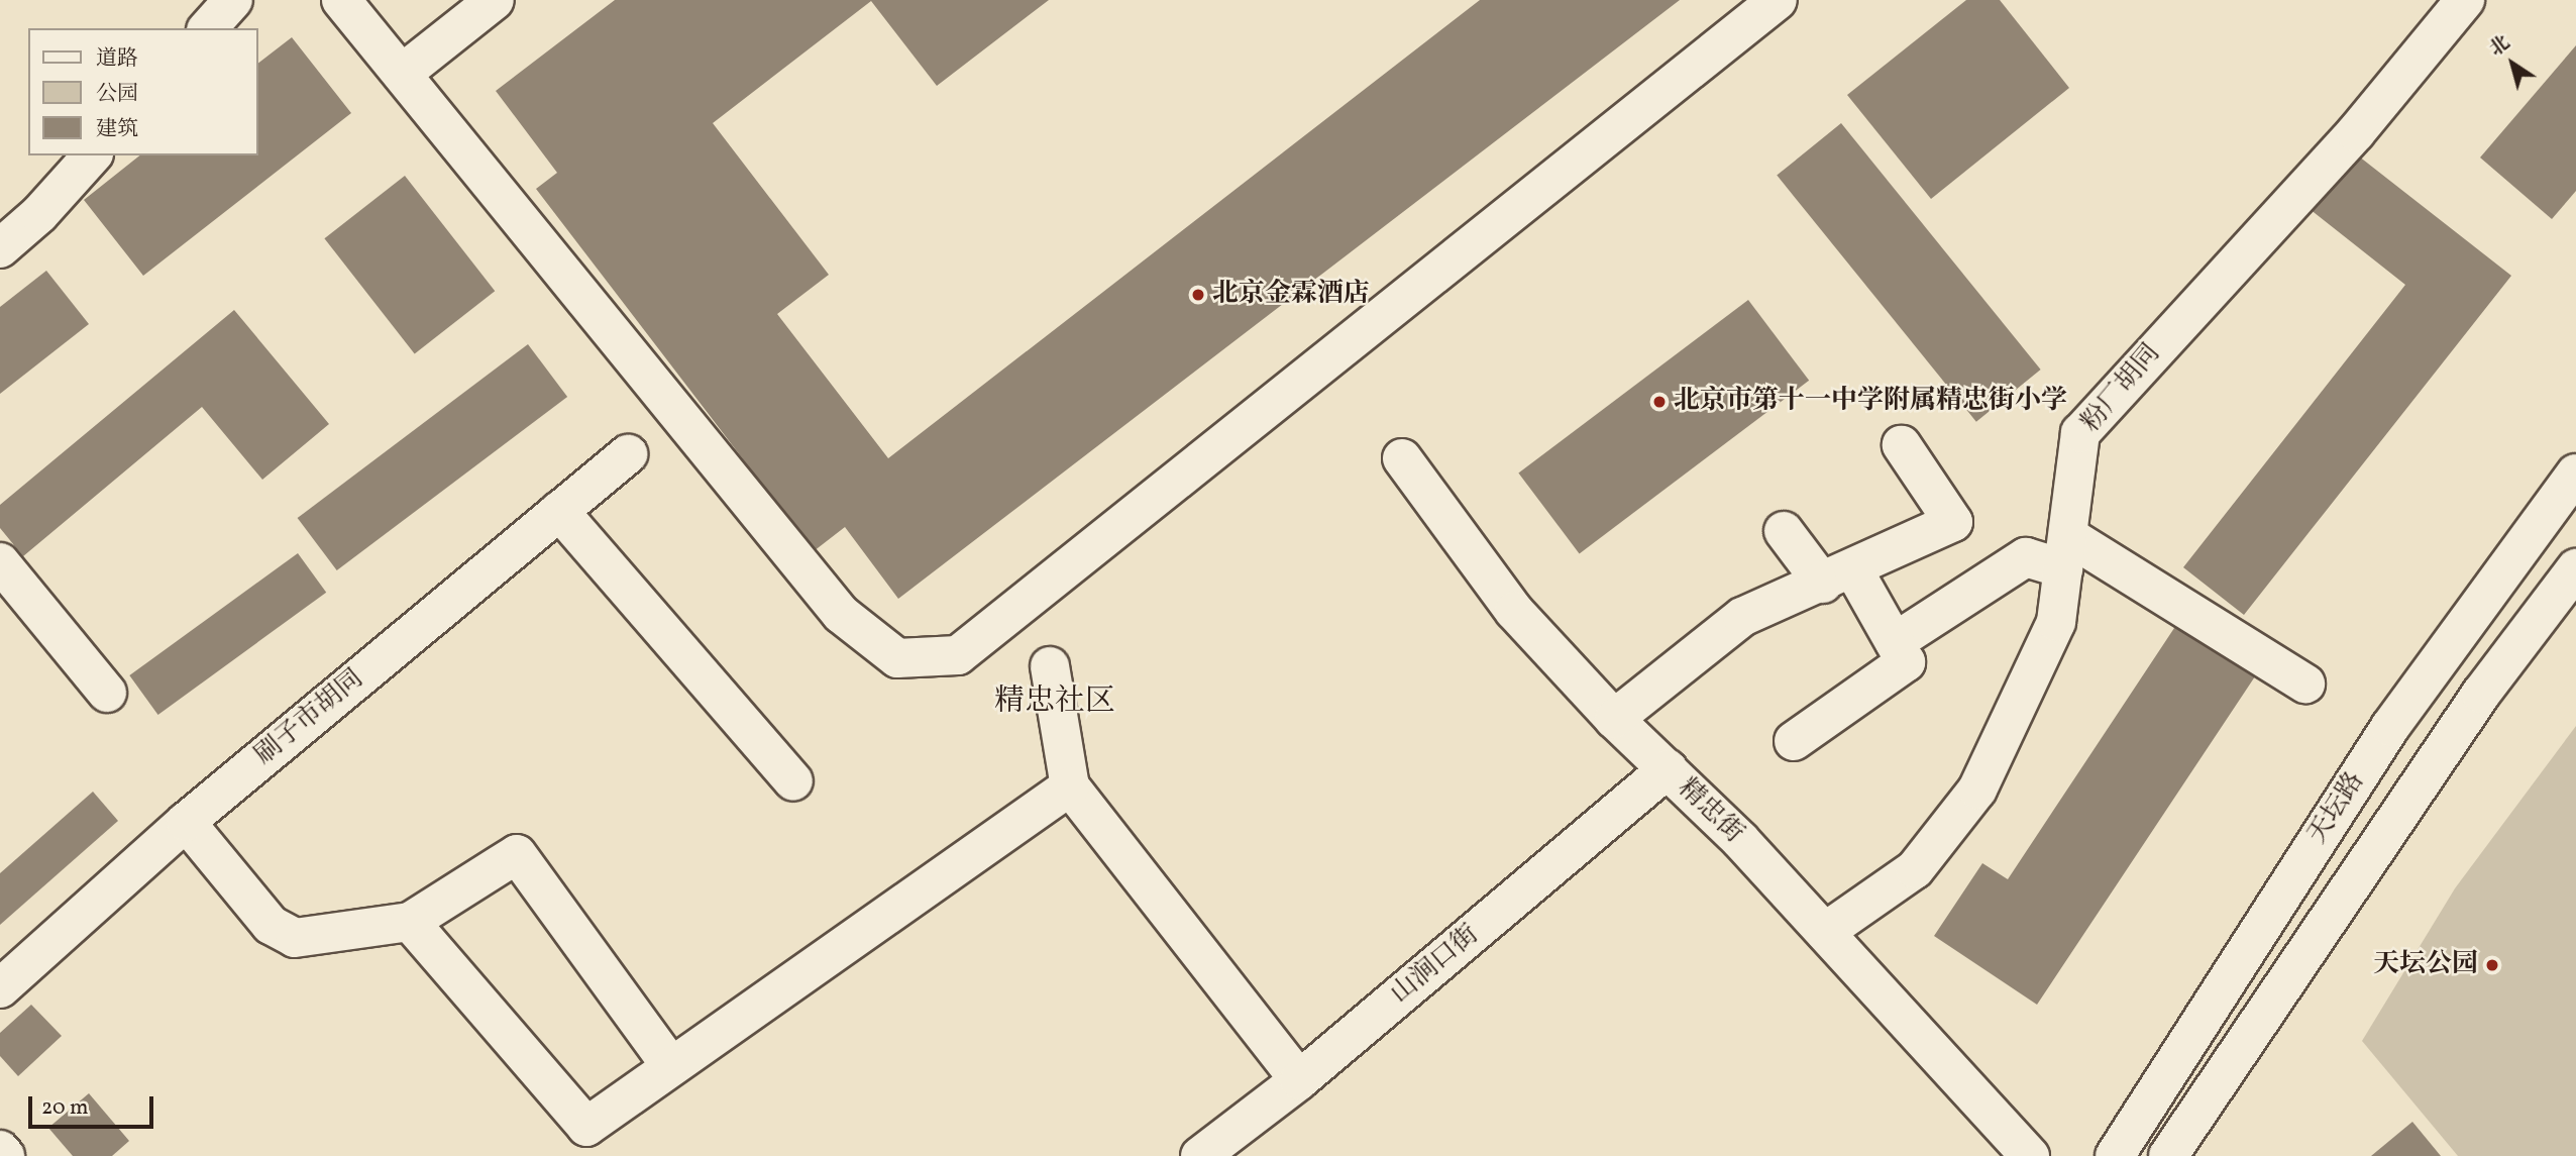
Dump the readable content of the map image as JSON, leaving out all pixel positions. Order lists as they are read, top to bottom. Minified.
{"streets":{"street":["粉厂胡同","刷子市胡同","天坛路","精忠街","山涧口街"]},"crossings":[["粉厂胡同","精忠街"],["精忠街","山涧口街"]],"districts":["精忠社区"],"places":["北京金霖酒店","北京市第十一中学附属精忠街小学","天坛公园"],"legend":["道路","公园","建筑"],"scale_bar":"20 m","north":"top left"}
